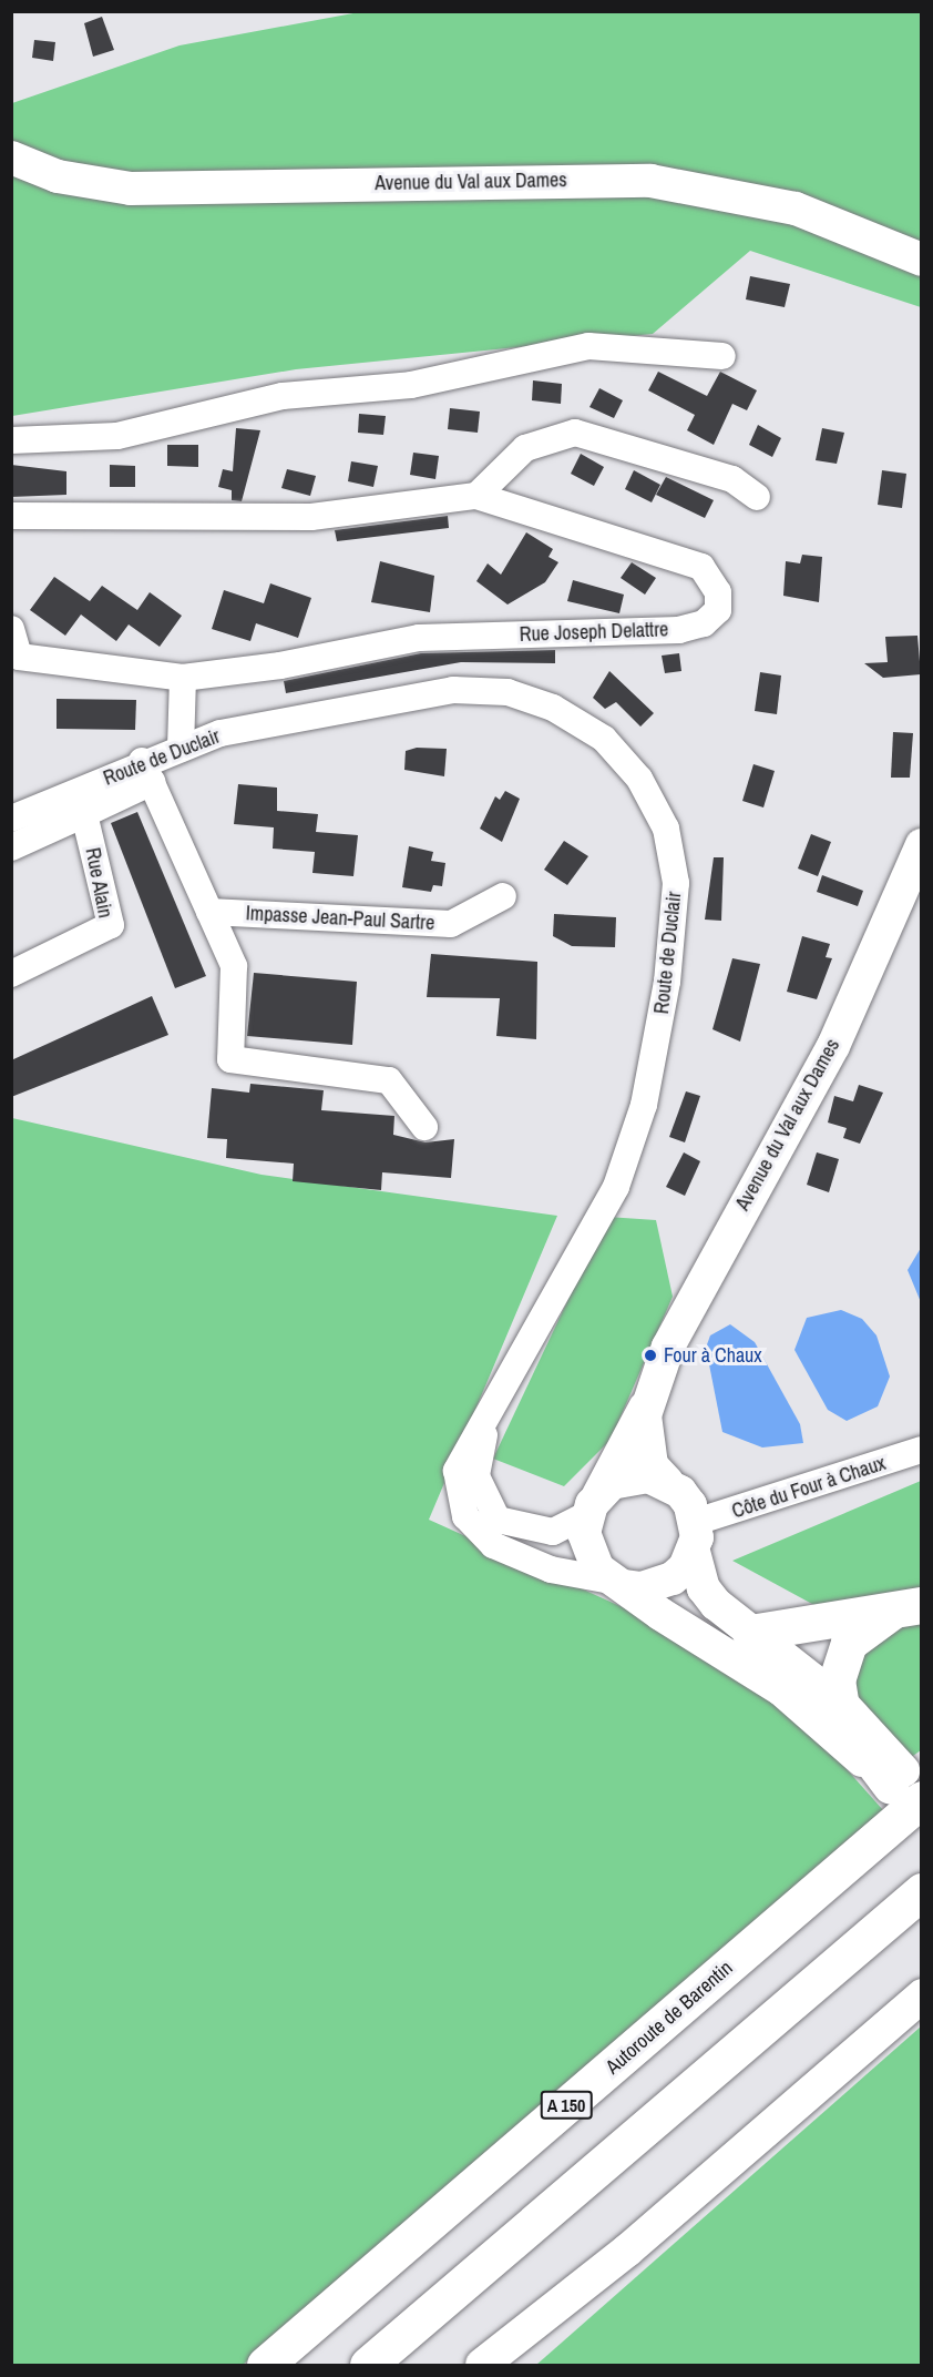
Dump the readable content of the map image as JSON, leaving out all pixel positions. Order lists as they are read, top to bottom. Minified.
{"streets":{"highway":["Autoroute de Barentin","A 150"],"main road":["Avenue du Val aux Dames"],"street":["Rue Joseph Delattre","Route de Duclair","Rue Alain","Impasse Jean-Paul Sartre","Côte du Four à Chaux"]},"crossings":[["Avenue du Val aux Dames","Route de Duclair"],["Avenue du Val aux Dames","Côte du Four à Chaux"],["Route de Duclair","Côte du Four à Chaux"]],"places":["Four à Chaux"]}
